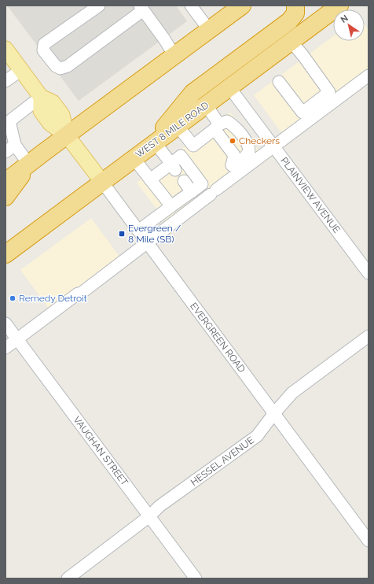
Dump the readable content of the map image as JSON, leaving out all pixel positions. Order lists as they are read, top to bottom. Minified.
{"streets":{"highway":["WEST 8 MILE ROAD"],"main road":["EVERGREEN ROAD"],"street":["PLAINVIEW AVENUE","VAUGHAN STREET","HESSEL AVENUE"]},"crossings":[["WEST 8 MILE ROAD","PLAINVIEW AVENUE"],["WEST 8 MILE ROAD","EVERGREEN ROAD"],["EVERGREEN ROAD","HESSEL AVENUE"],["VAUGHAN STREET","HESSEL AVENUE"]],"places":{"other":["Checkers","Remedy Detroit"],"transit":["Evergreen / 8 Mile (SB)"]},"north":"top left"}
